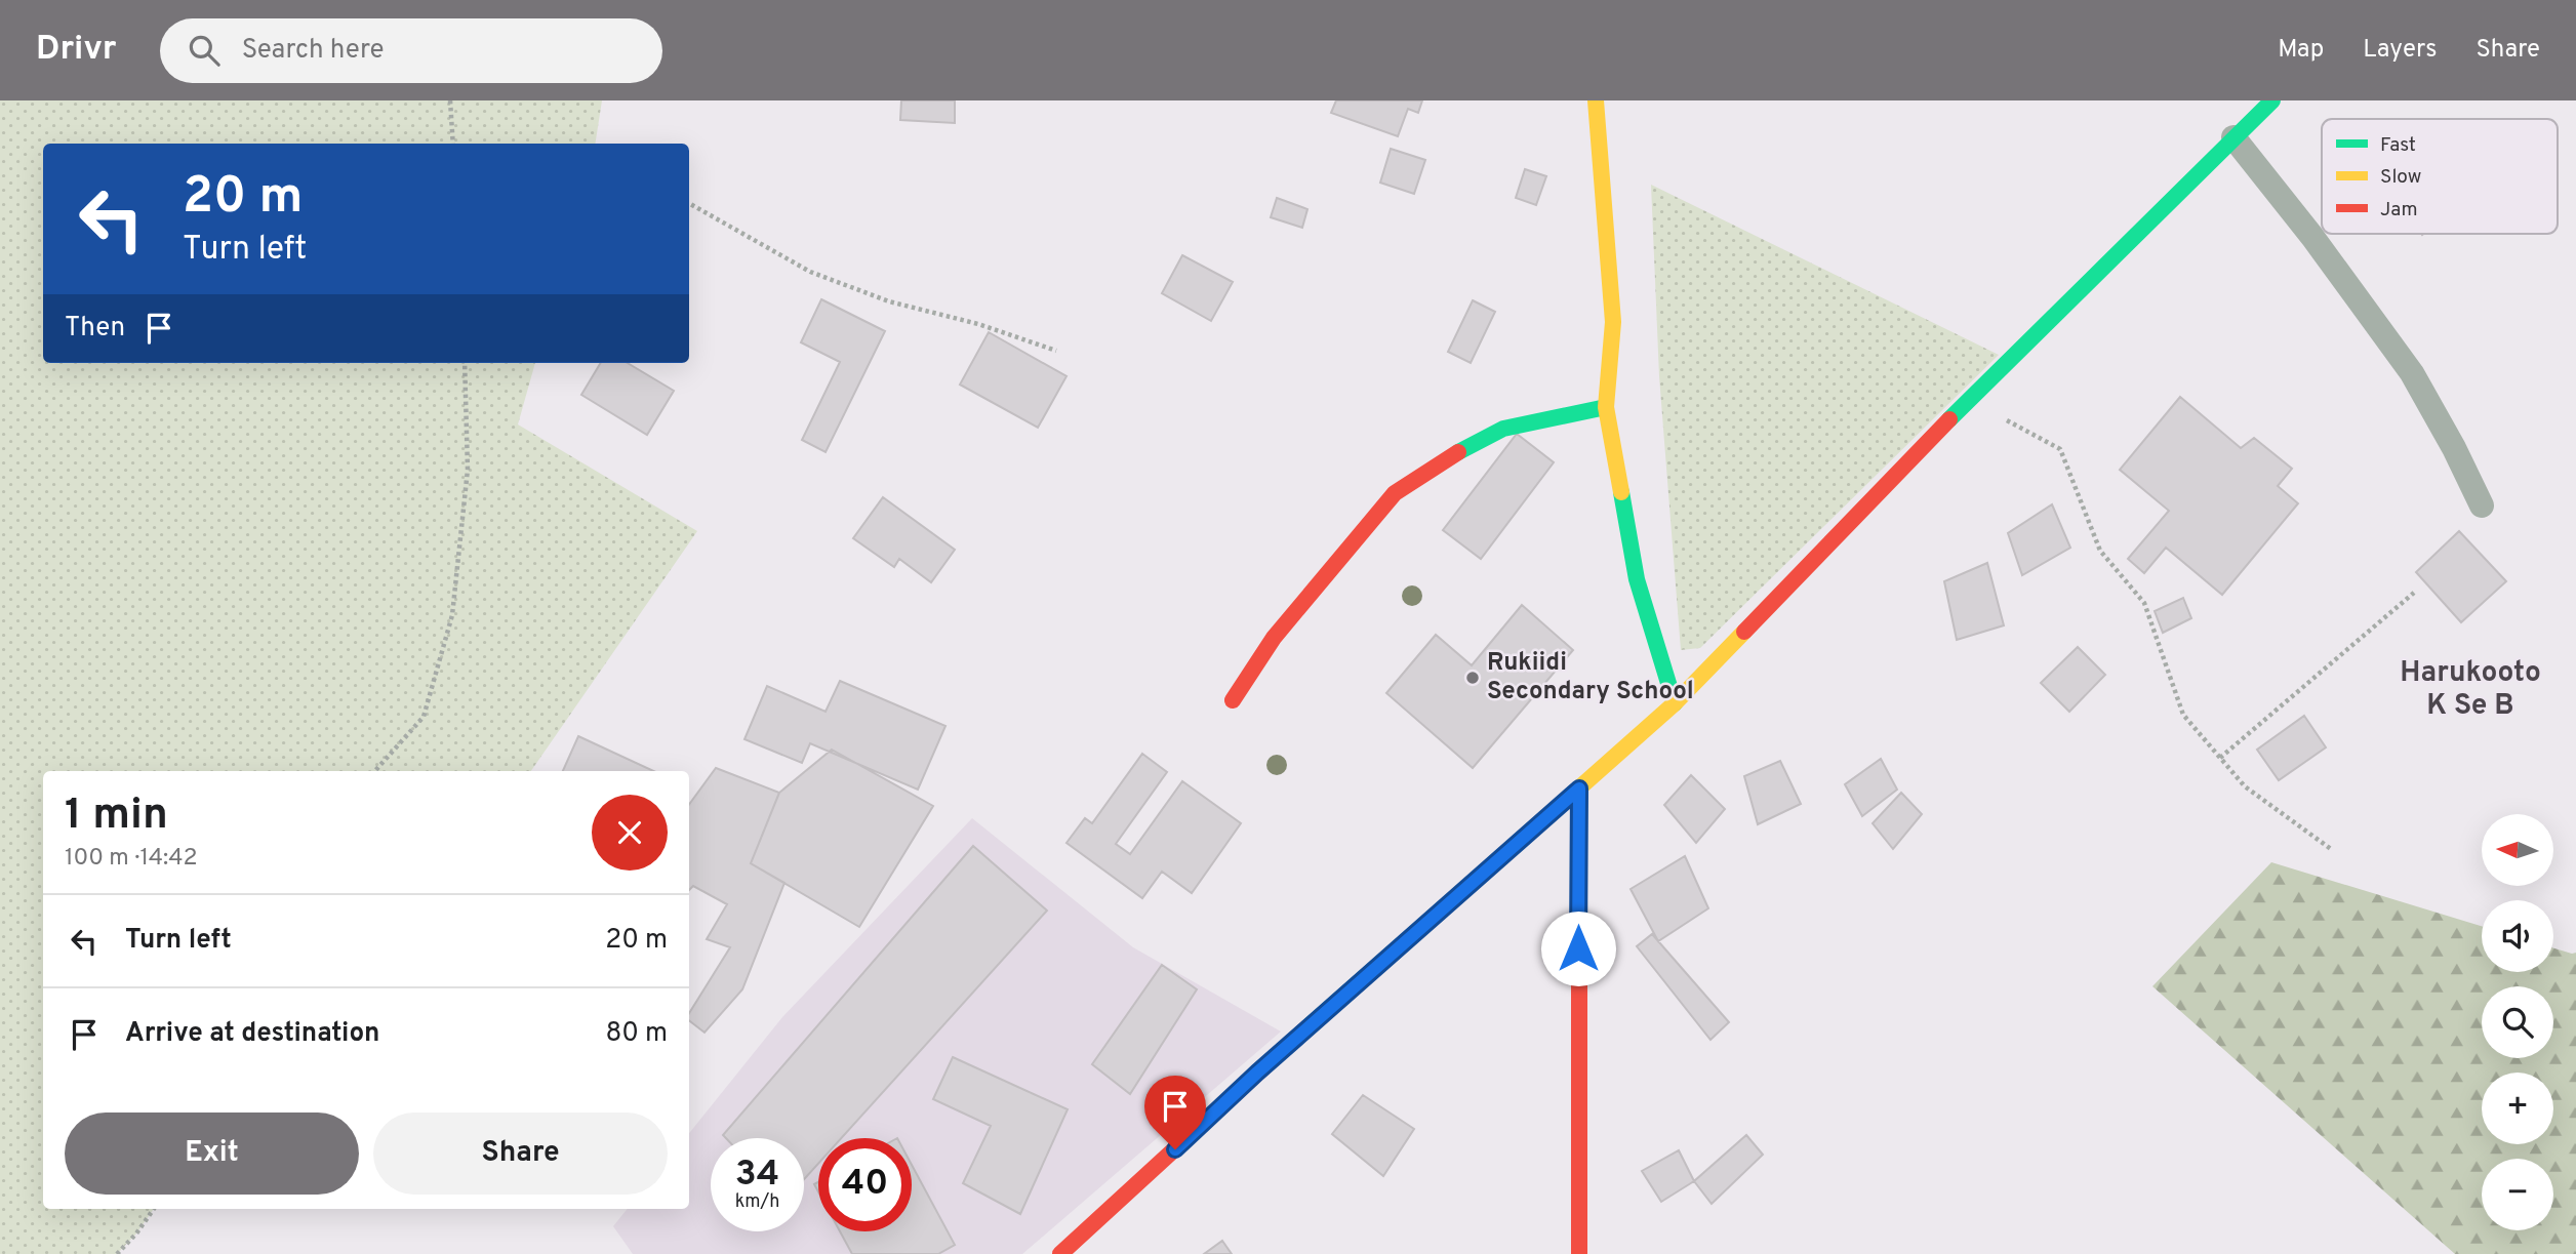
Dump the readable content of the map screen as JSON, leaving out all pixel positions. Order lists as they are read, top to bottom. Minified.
{"districts":["Harukooto K Se B"],"places":["Rukiidi Secondary School"],"legend":["Fast","Slow","Jam"],"north":"left","page":{"header":"Drivr","search":"Search here","nav":["Map","Layers","Share"],"turn":["20 m","Turn left"],"then":"Then","heading":["1 min","100 m · 14:42"],"map_buttons":["+","−"],"list":[{"name":"Turn left","value":"20 m"},{"name":"Arrive at destination","value":"80 m"}],"buttons":["Exit","Share"],"speed":"34 km/h","limit":"40"}}
